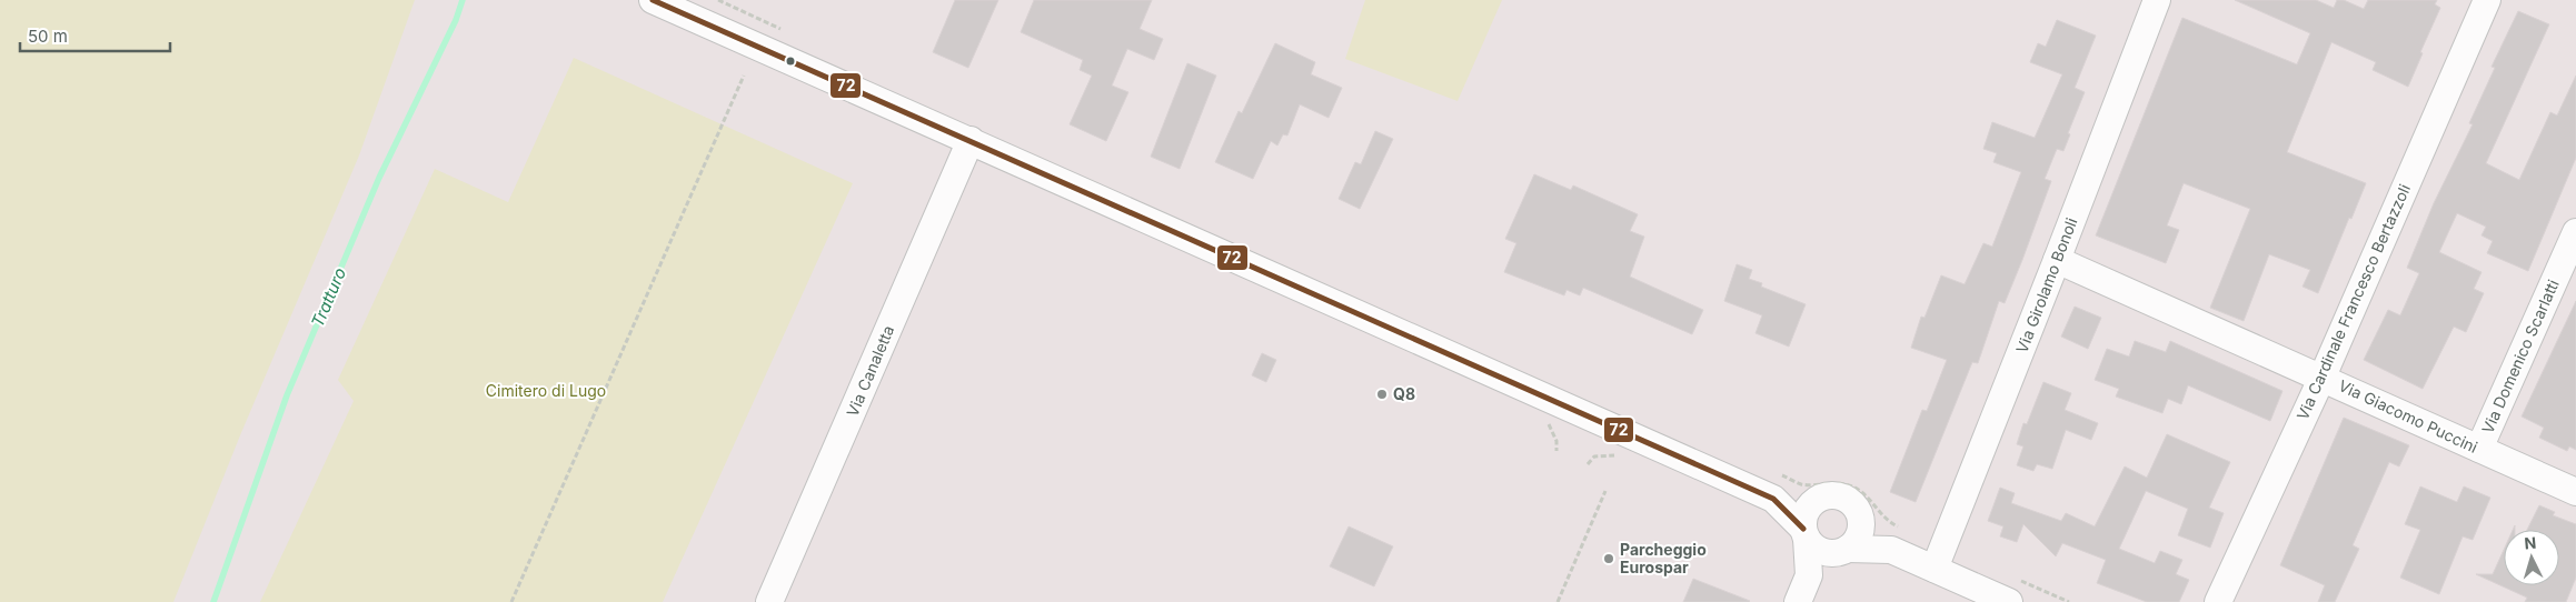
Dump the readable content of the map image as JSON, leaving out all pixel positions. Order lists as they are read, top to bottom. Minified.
{"streets":{"street":["Via Girolamo Bonoli","Via Cardinale Francesco Bertazzoli","Via Domenico Scarlatti","Via Canaletta","Via Giacomo Puccini"]},"crossings":[["Via Girolamo Bonoli","Via Giacomo Puccini"],["Via Cardinale Francesco Bertazzoli","Via Giacomo Puccini"],["Via Domenico Scarlatti","Via Giacomo Puccini"]],"water":["Tratturo"],"parks":["Cimitero di Lugo"],"places":["Q8","Parcheggio Eurospar"],"lines":["transit line 72"],"scale_bar":"50 m","north":"top"}
